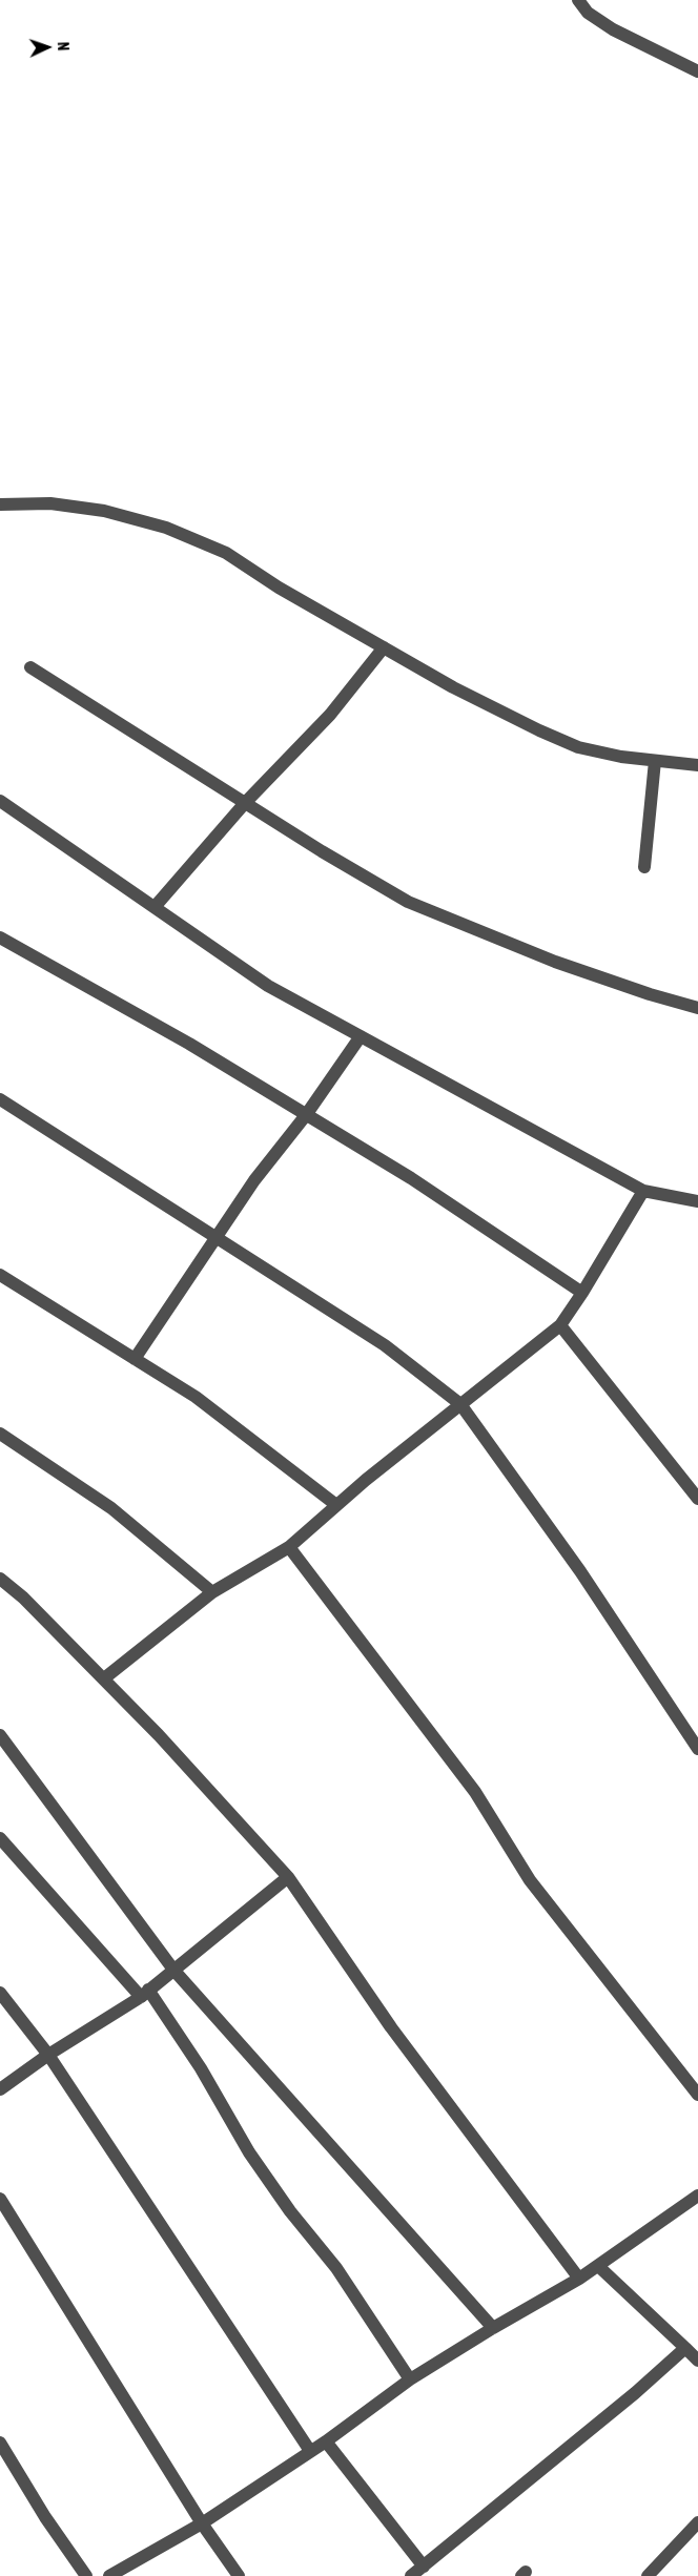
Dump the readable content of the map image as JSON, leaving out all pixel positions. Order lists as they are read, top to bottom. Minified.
{"north":"right"}
